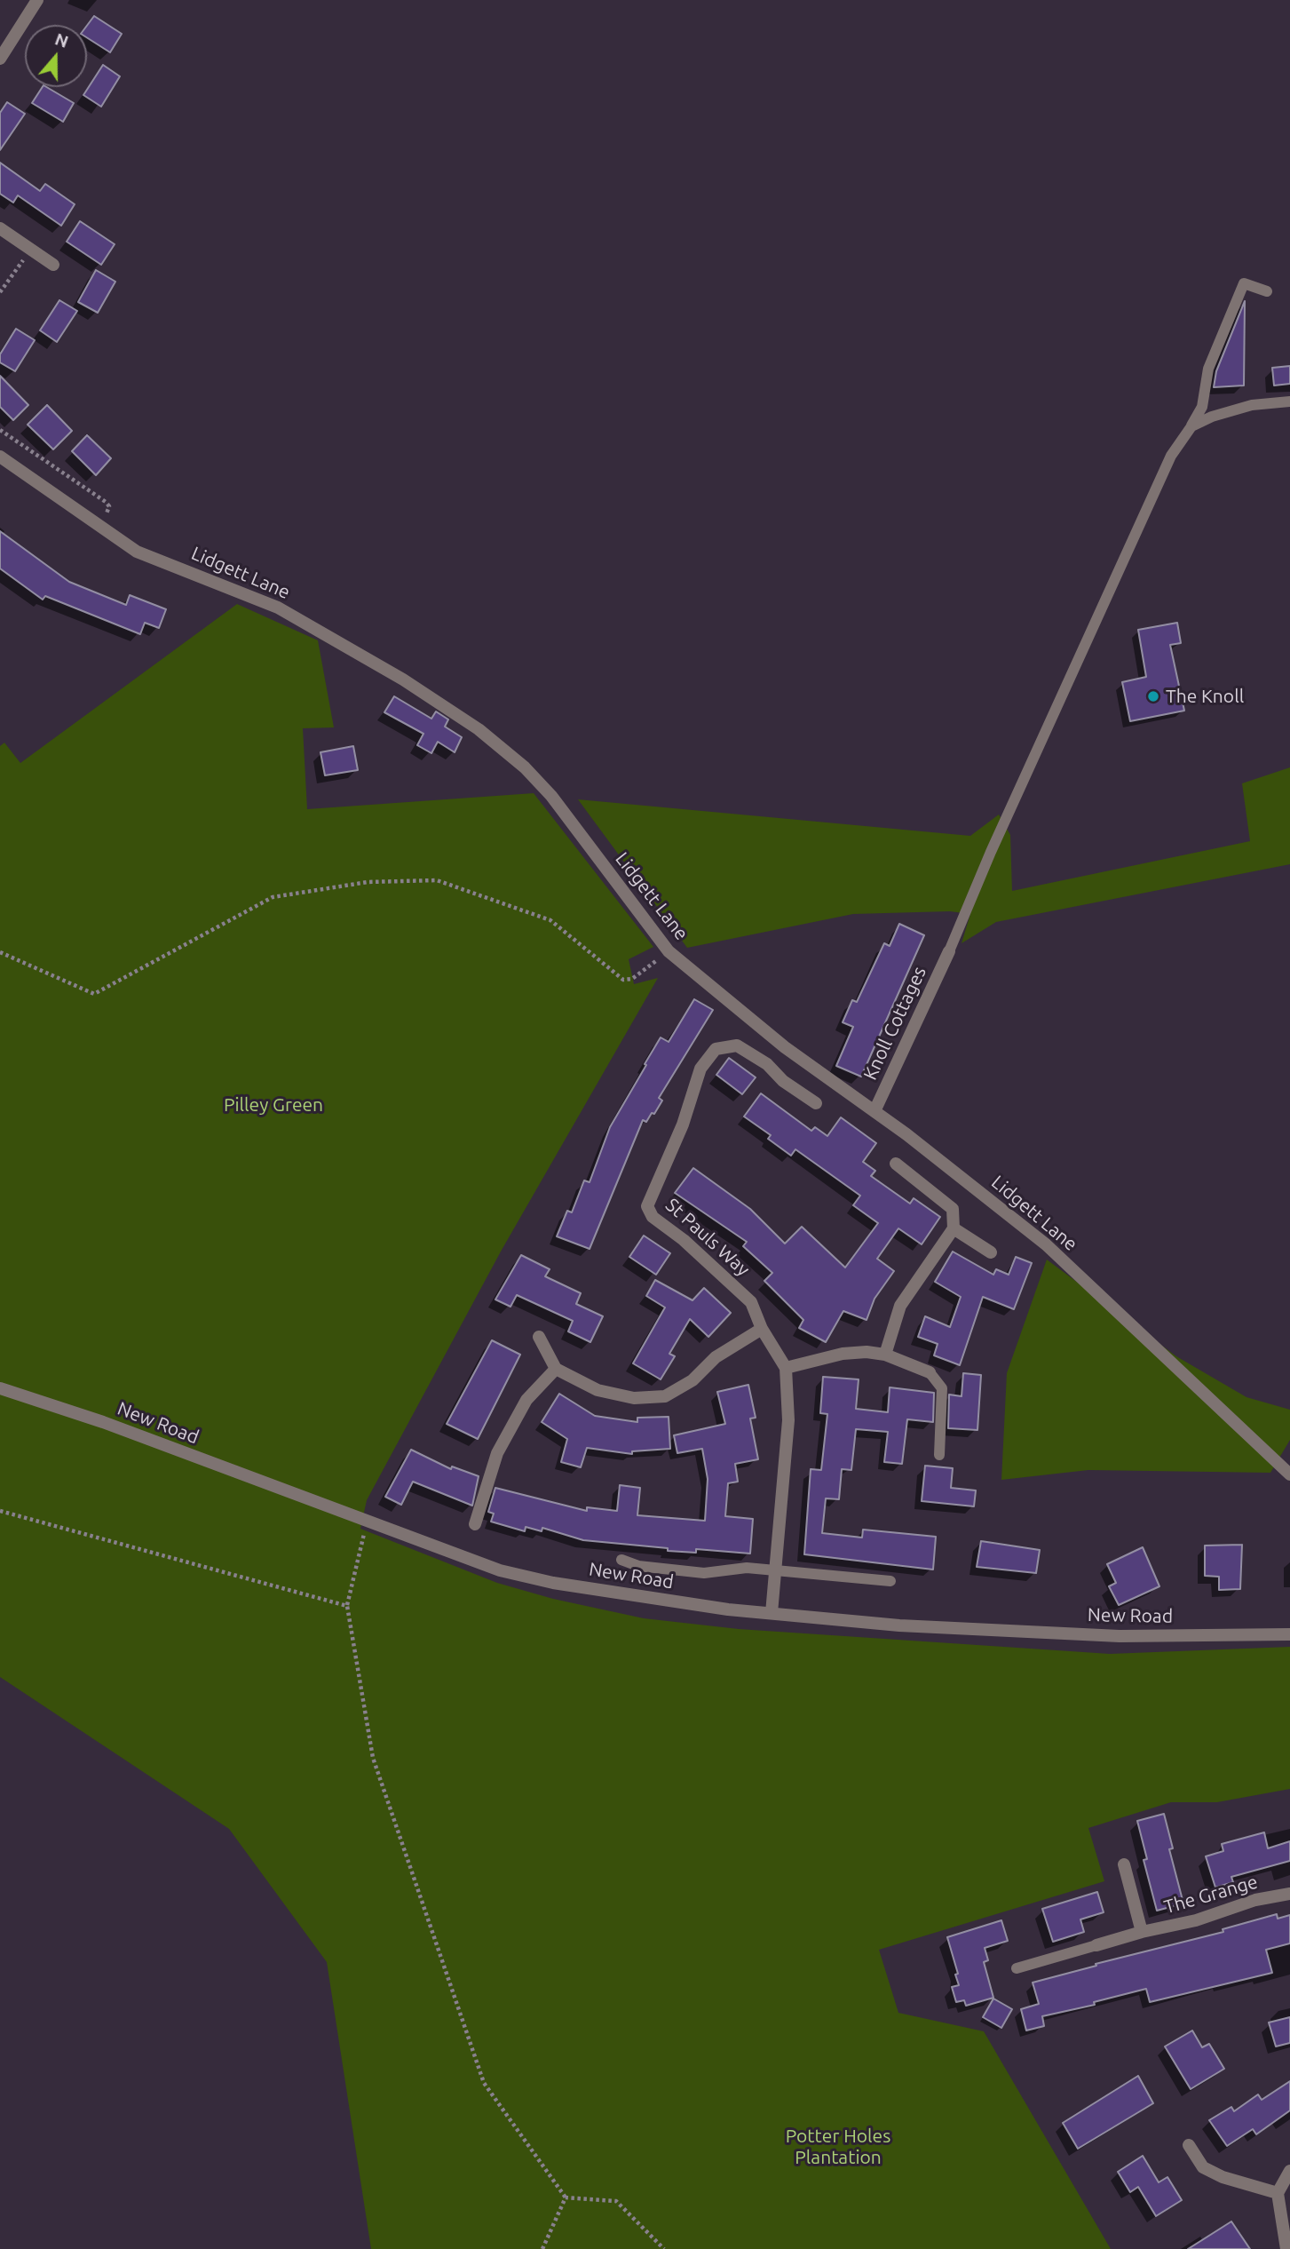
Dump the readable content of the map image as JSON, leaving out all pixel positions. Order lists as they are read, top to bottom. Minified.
{"streets":{"street":["Lidgett Lane","Knoll Cottages","St Pauls Way","New Road","The Grange"]},"crossings":[["Lidgett Lane","Knoll Cottages"],["St Pauls Way","New Road"]],"parks":["Pilley Green","Potter Holes Plantation"],"places":["The Knoll"],"north":"top"}
